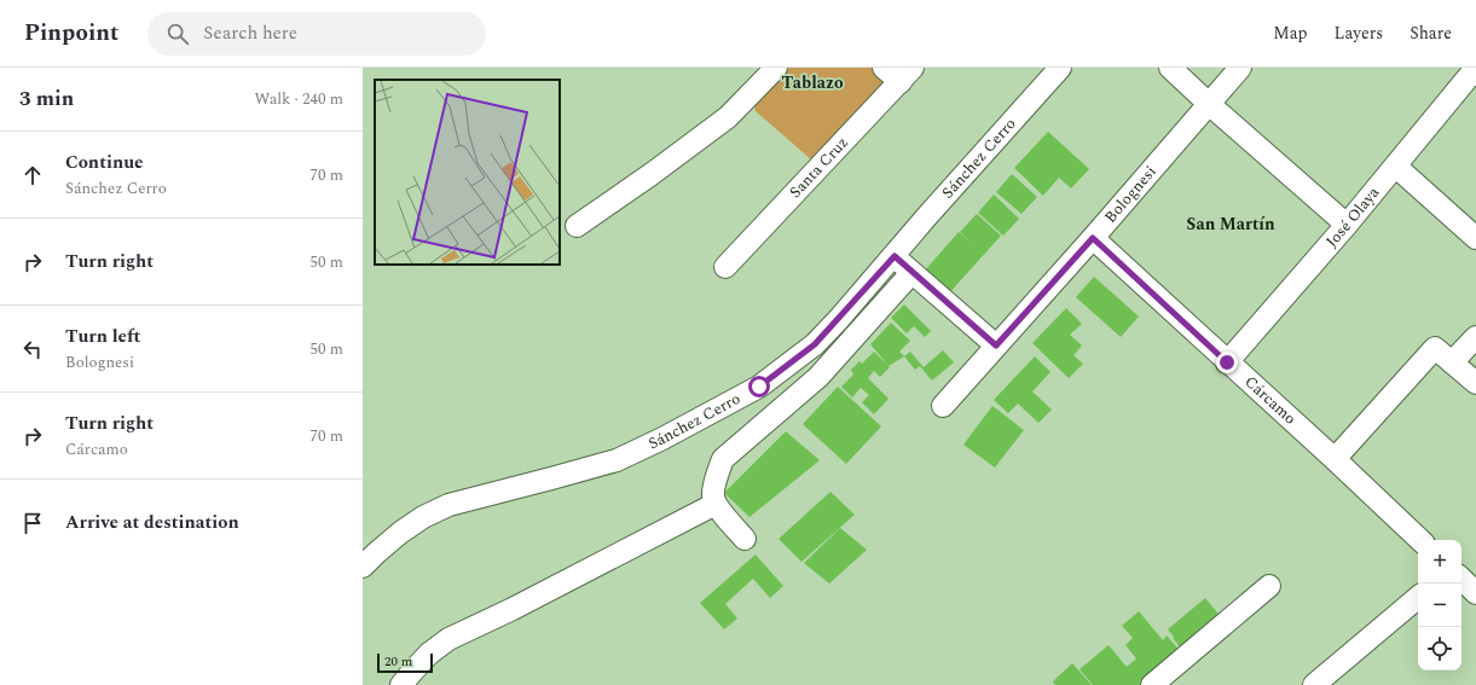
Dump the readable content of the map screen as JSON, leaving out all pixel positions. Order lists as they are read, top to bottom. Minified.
{"streets":{"street":["Sánchez Cerro","Santa Cruz","Bolognesi","José Olaya","Cárcamo"]},"crossings":[["Bolognesi","Cárcamo"],["José Olaya","Cárcamo"]],"districts":["Tablazo","San Martín"],"scale_bar":"20 m","page":{"header":"Pinpoint","search":"Search here","nav":["Map","Layers","Share"],"heading":["3 min","Walk · 240 m"],"list":[["Continue","Sánchez Cerro","70 m"],["Turn right","50 m"],["Turn left","Bolognesi","50 m"],["Turn right","Cárcamo","70 m"],"Arrive at destination"],"map_buttons":["+","−"],"scale":"20 m"}}
